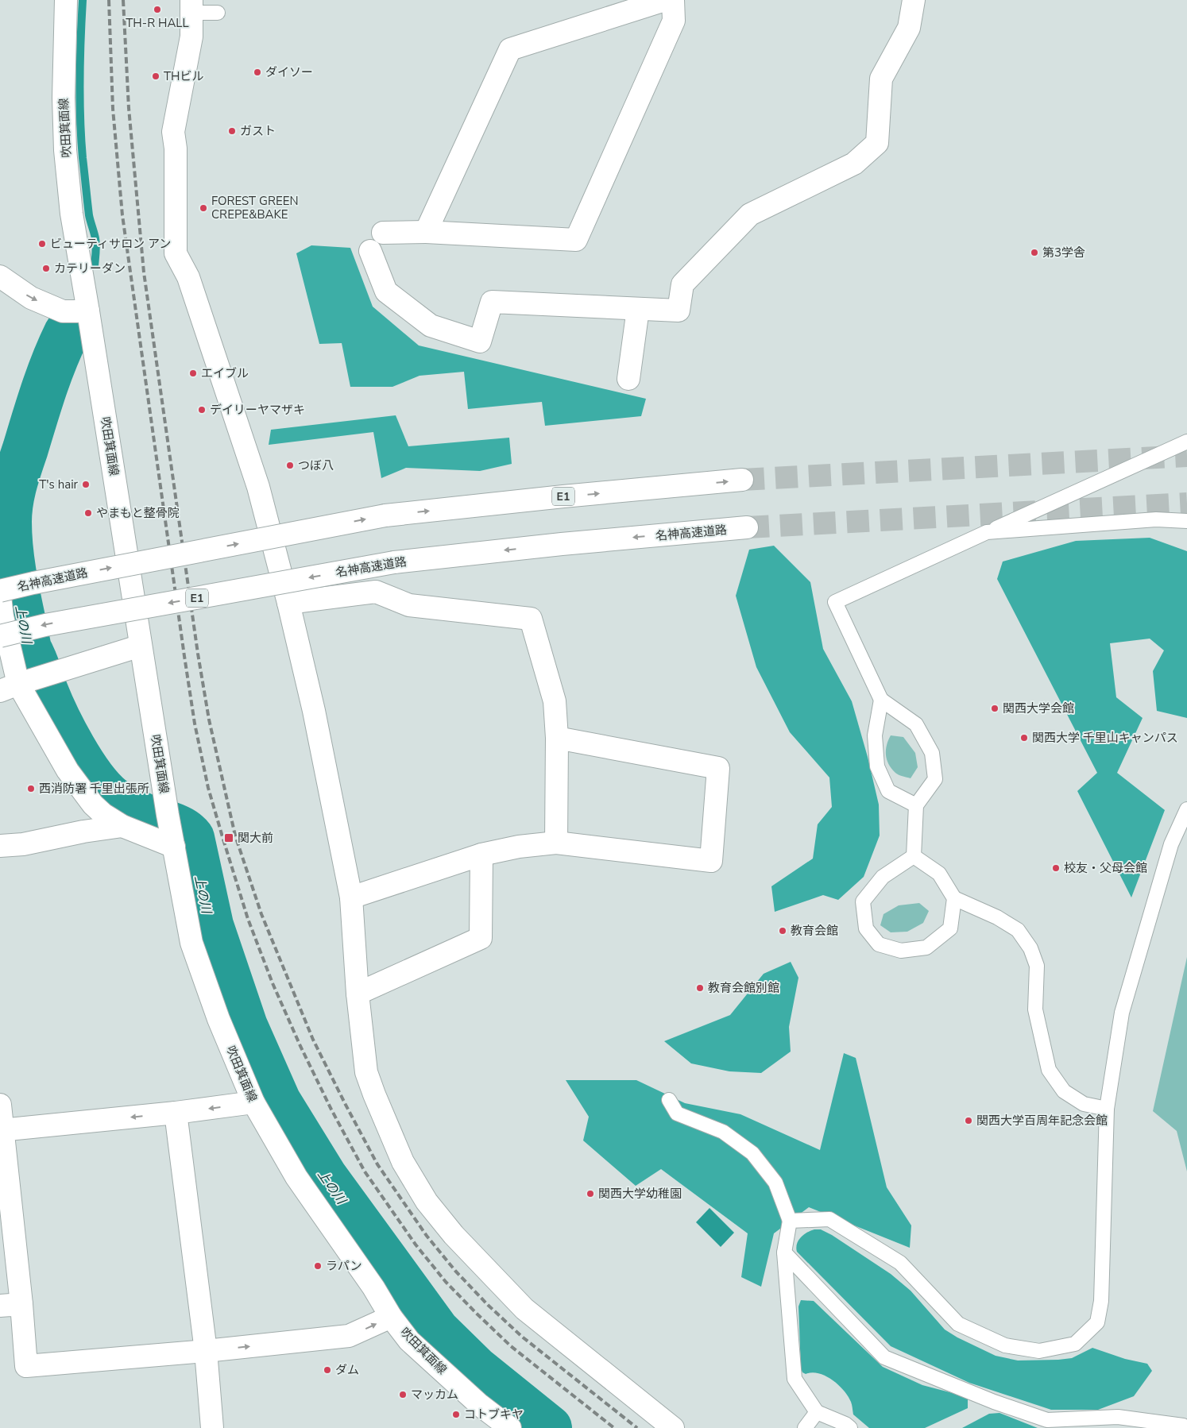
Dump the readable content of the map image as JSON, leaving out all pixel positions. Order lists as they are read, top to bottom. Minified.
{"streets":{"main road":["吹田箕面線","E1","名神高速道路"]},"water":["上の川"],"places":{"other":["TH-R HALL","ダイソー","THビル","ガスト","FOREST GREEN CREPE&BAKE","ビューティサロン アン","第3学舎","カテリーダン","エイブル","デイリーヤマザキ","つぼ八","T's hair","やまもと整骨院","関西大学会館","関西大学 千里山キャンパス","西消防署 千里出張所","校友・父母会館","教育会館","教育会館別館","関西大学百周年記念会館","関西大学幼稚園","ラパン","ダム","マッカム","コトブキヤ"],"transit":["関大前"]}}
